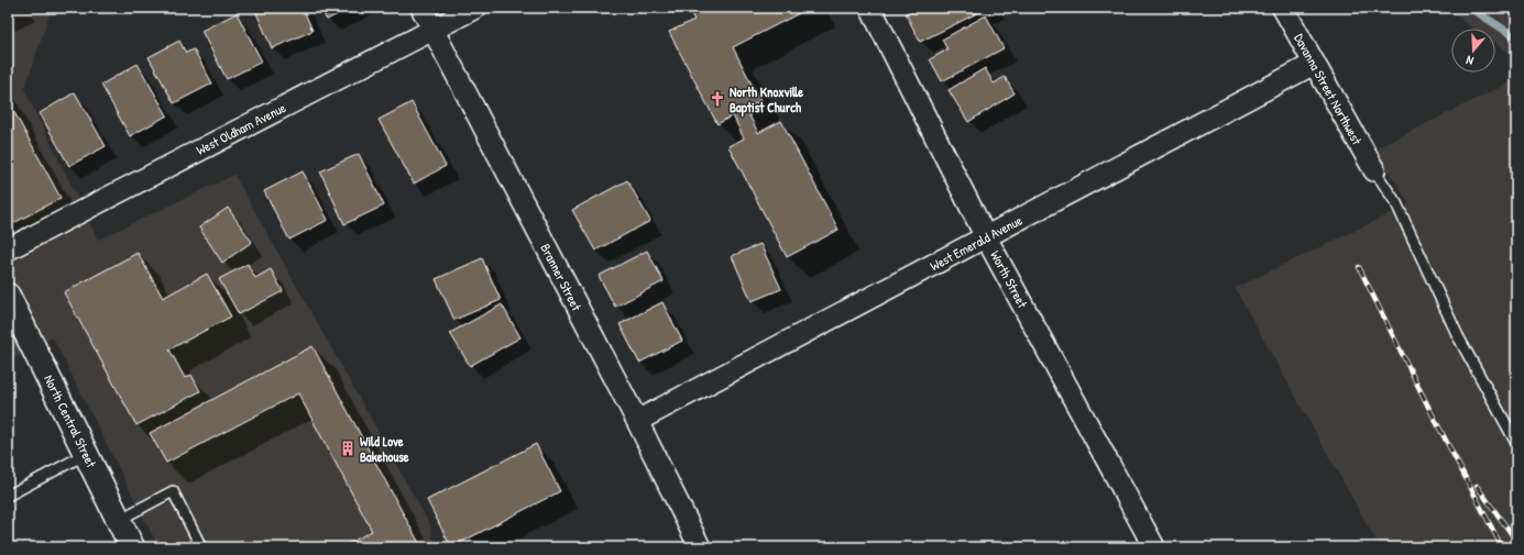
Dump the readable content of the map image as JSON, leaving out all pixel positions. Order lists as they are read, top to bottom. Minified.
{"streets":{"main road":["North Central Street"],"street":["Davanna Street Northwest","West Oldham Avenue","West Emerald Avenue","Branner Street","Worth Street"]},"crossings":[["Davanna Street Northwest","West Emerald Avenue"],["West Oldham Avenue","Branner Street"],["West Emerald Avenue","Branner Street"],["West Emerald Avenue","Worth Street"]],"places":{"church":["North Knoxville Baptist Church"],"building":["Wild Love Bakehouse"]},"north":"bottom"}
